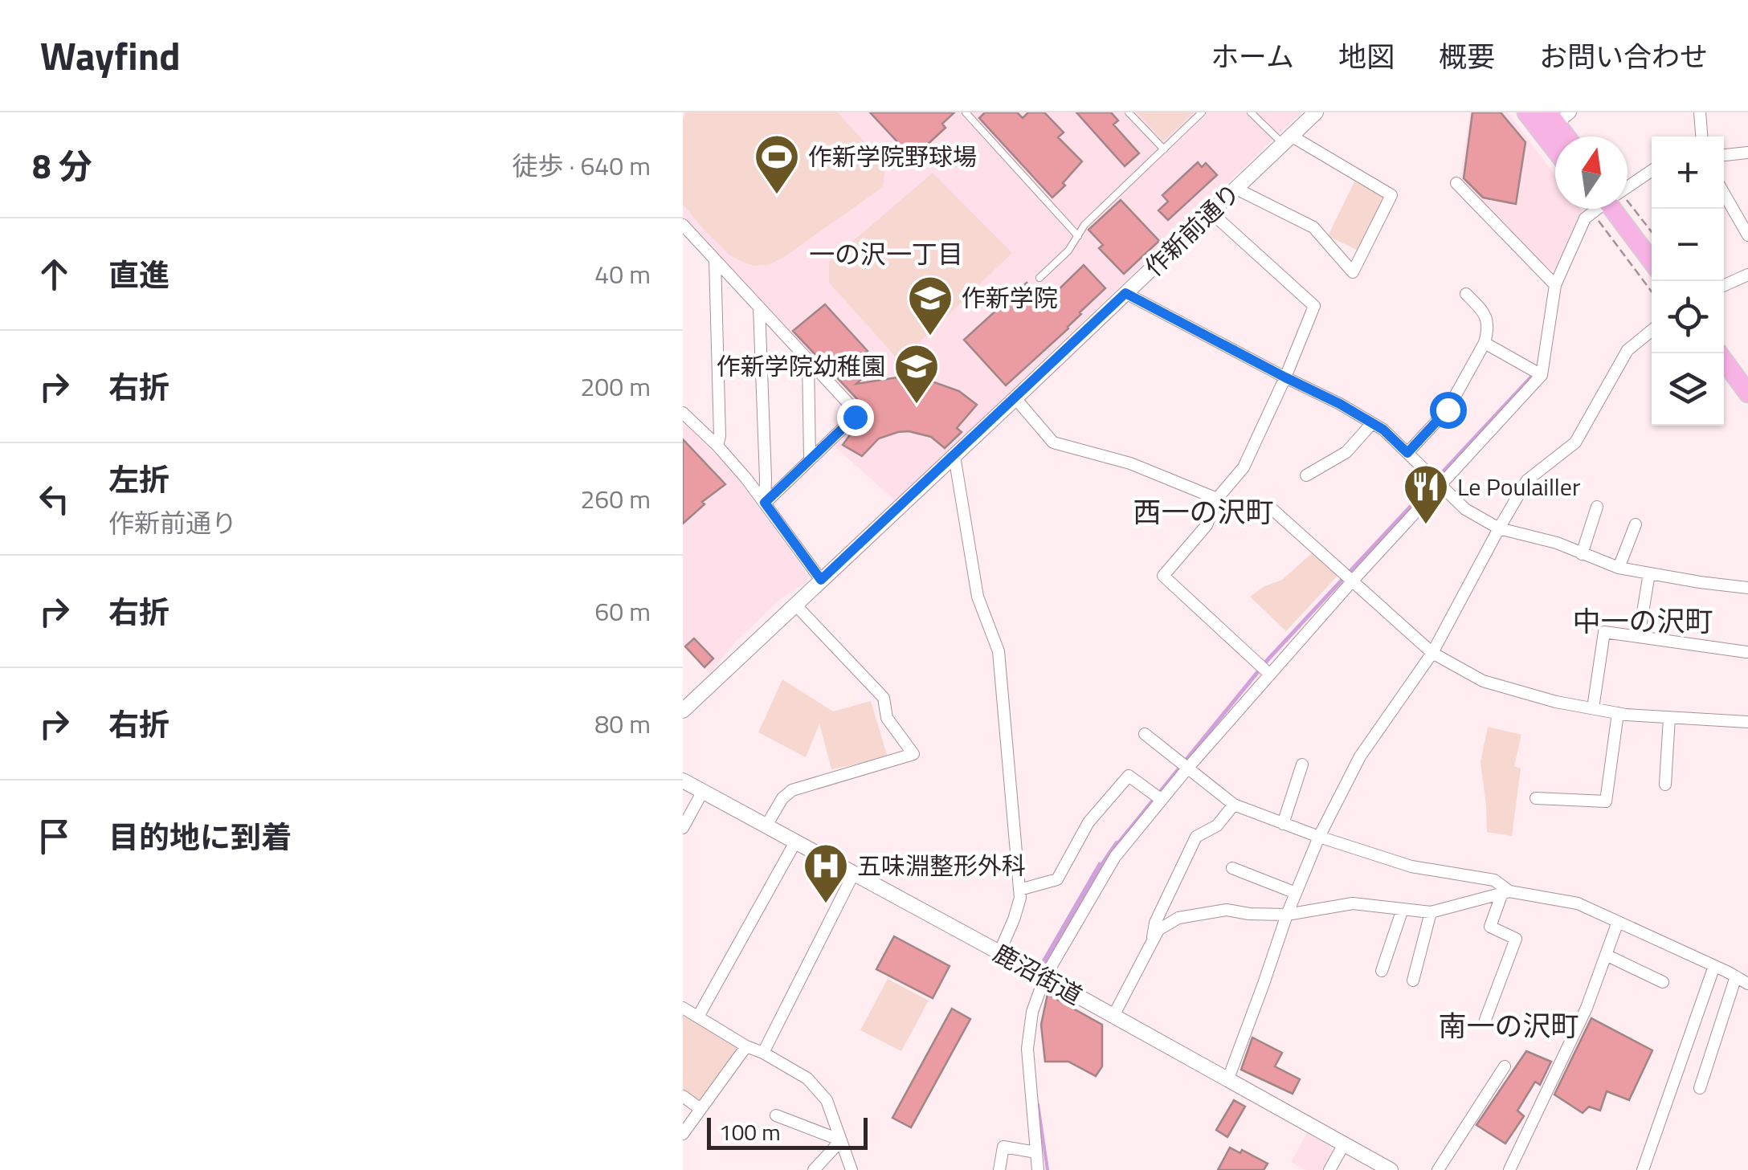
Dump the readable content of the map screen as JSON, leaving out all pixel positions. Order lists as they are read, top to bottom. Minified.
{"streets":{"street":["作新前通り","鹿沼街道"]},"districts":["一の沢一丁目","西一の沢町","中一の沢町","南一の沢町"],"places":{"sports":["作新学院野球場"],"school or university":["作新学院","作新学院幼稚園"],"restaurant":["Le Poulailler"],"hospital":["五味淵整形外科"]},"scale_bar":"100 m","north":"top","page":{"header":"Wayfind","nav":["ホーム","地図","概要","お問い合わせ"],"heading":["8 分","徒歩 · 640 m"],"map_buttons":["+","−"],"list":[["直進","40 m"],["右折","200 m"],["左折","作新前通り","260 m"],["右折","60 m"],["右折","80 m"],"目的地に到着"],"scale":"100 m"}}
